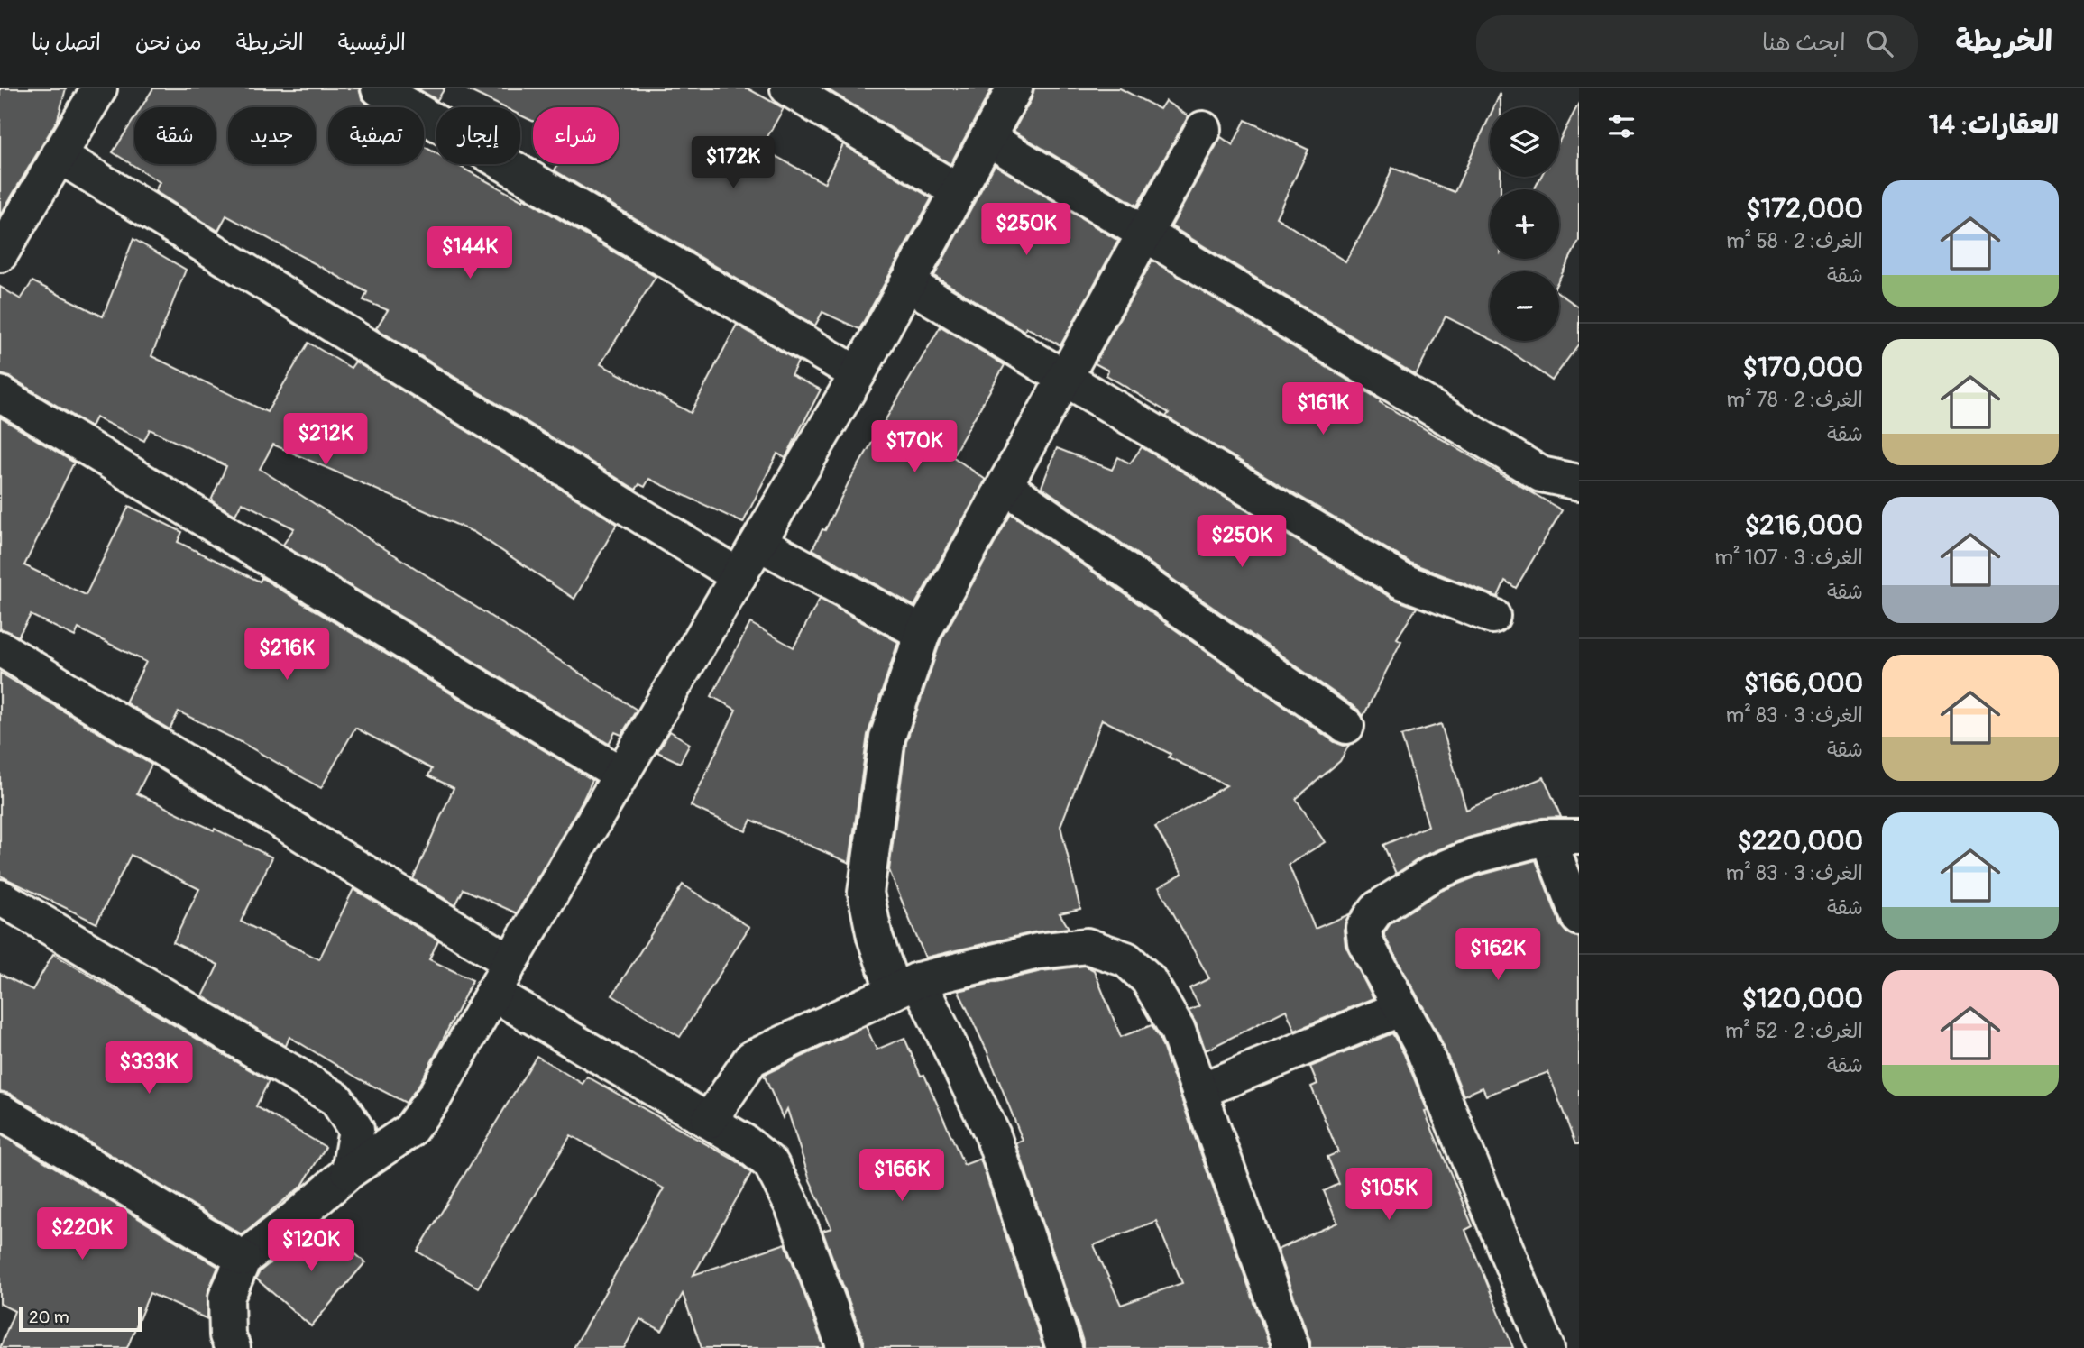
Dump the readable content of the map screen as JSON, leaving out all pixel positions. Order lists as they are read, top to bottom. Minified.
{"scale_bar":"20 m","page":{"header":"الخريطة","search":"ابحث هنا","nav":["الرئيسية","الخريطة","من نحن","اتصل بنا"],"heading":"العقارات: 14","map_buttons":["+","−"],"chip":["شراء","إيجار","تصفية","جديد","شقة"],"price":["$172K","$250K","$144K","$161K","$212K","$170K","$250K","$216K","$162K","$333K","$166K","$105K","$220K","$120K"],"list":[{"name":"$172,000","note":"الغرف: 2 · 58 m² · شقة"},{"name":"$170,000","note":"الغرف: 2 · 78 m² · شقة"},{"name":"$216,000","note":"الغرف: 3 · 107 m² · شقة"},{"name":"$166,000","note":"الغرف: 3 · 83 m² · شقة"},{"name":"$220,000","note":"الغرف: 3 · 83 m² · شقة"},{"name":"$120,000","note":"الغرف: 2 · 52 m² · شقة"}],"scale":"20 m"}}
